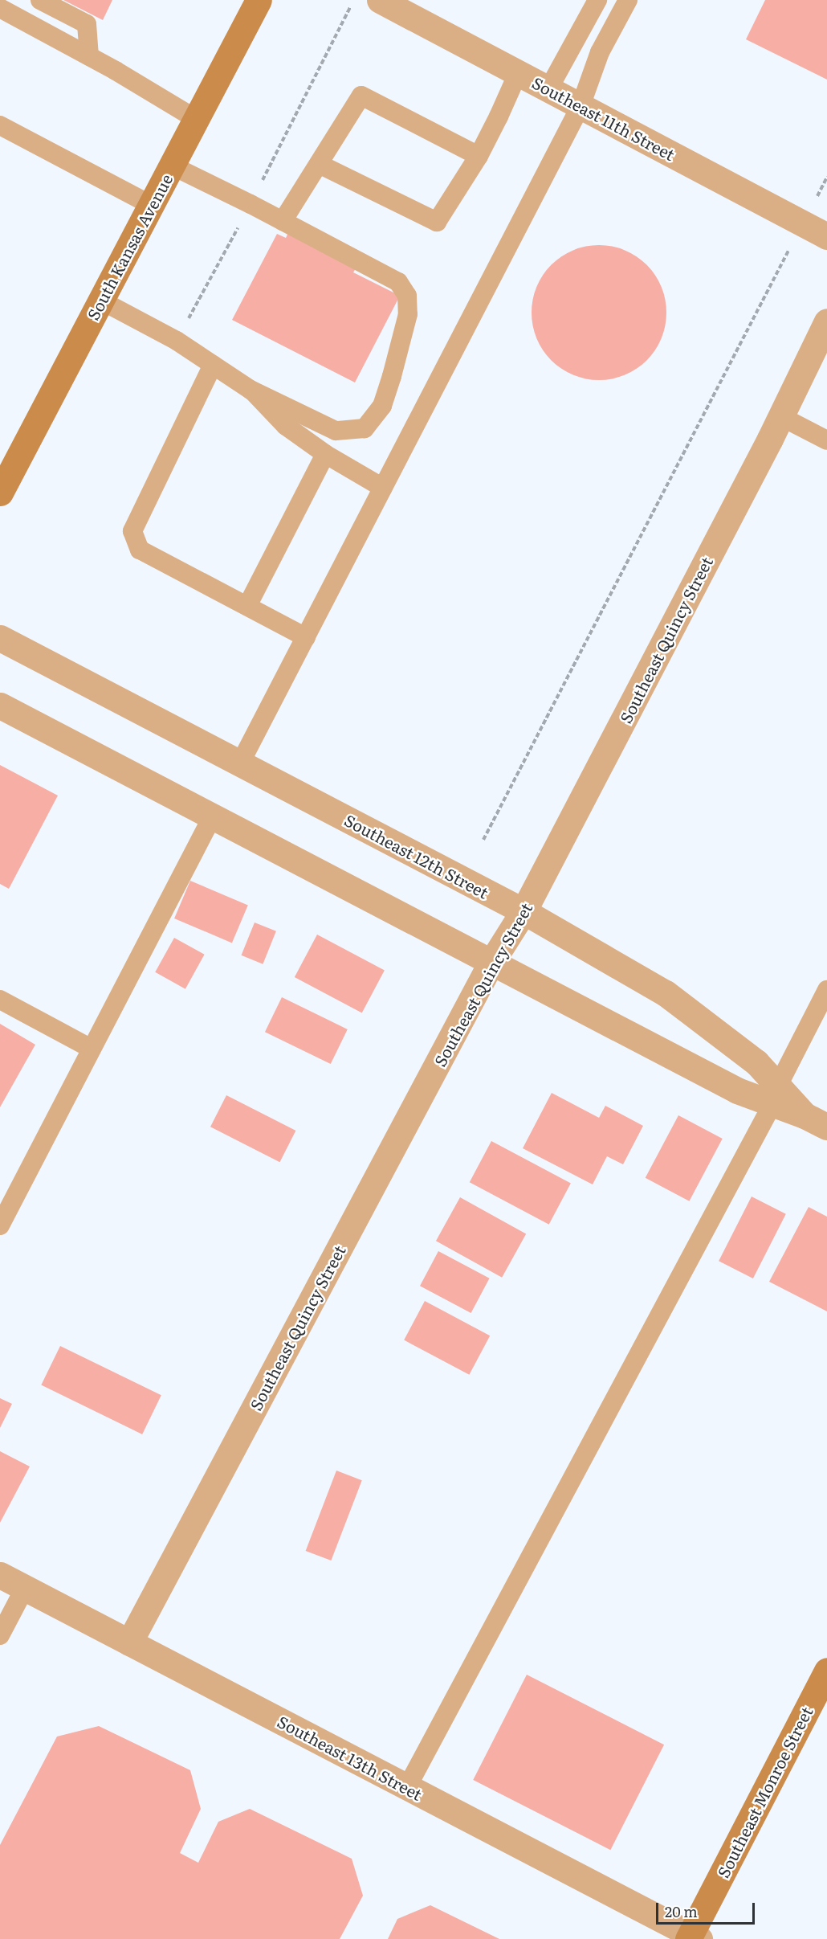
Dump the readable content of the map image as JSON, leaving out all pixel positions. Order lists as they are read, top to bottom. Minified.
{"streets":{"main road":["South Kansas Avenue","Southeast Monroe Street"],"street":["Southeast 11th Street","Southeast Quincy Street","Southeast 12th Street","Southeast 13th Street"]},"crossings":[["Southeast Quincy Street","Southeast 12th Street"],["Southeast Quincy Street","Southeast 13th Street"],["Southeast 13th Street","Southeast Monroe Street"]],"scale_bar":"20 m"}
